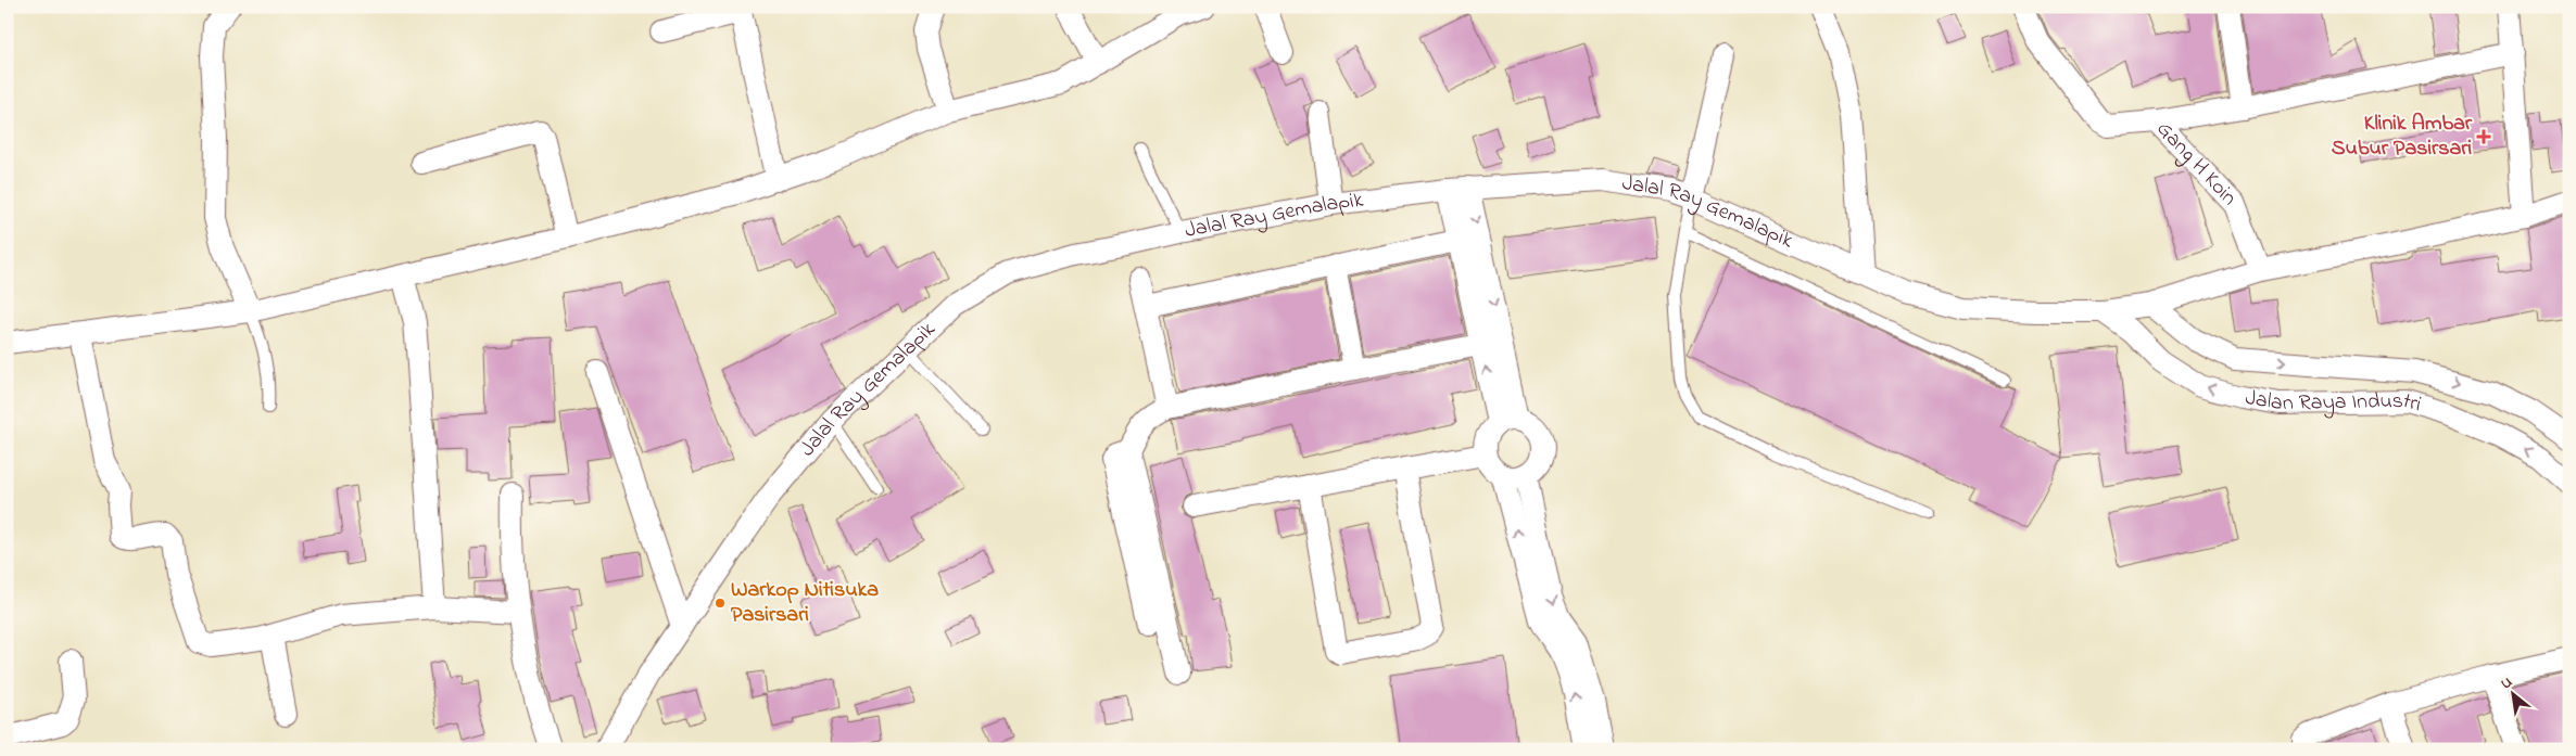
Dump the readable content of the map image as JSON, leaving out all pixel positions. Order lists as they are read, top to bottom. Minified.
{"streets":{"street":["Gang H Koin","Jalal Ray Gemalapik","Jalan Raya Industri"]},"crossings":[["Gang H Koin","Jalal Ray Gemalapik"],["Jalal Ray Gemalapik","Jalan Raya Industri"]],"places":{"health":["Klinik Ambar Subur Pasirsari"],"other":["Warkop Nitisuka Pasirsari"]},"north":"top left"}
